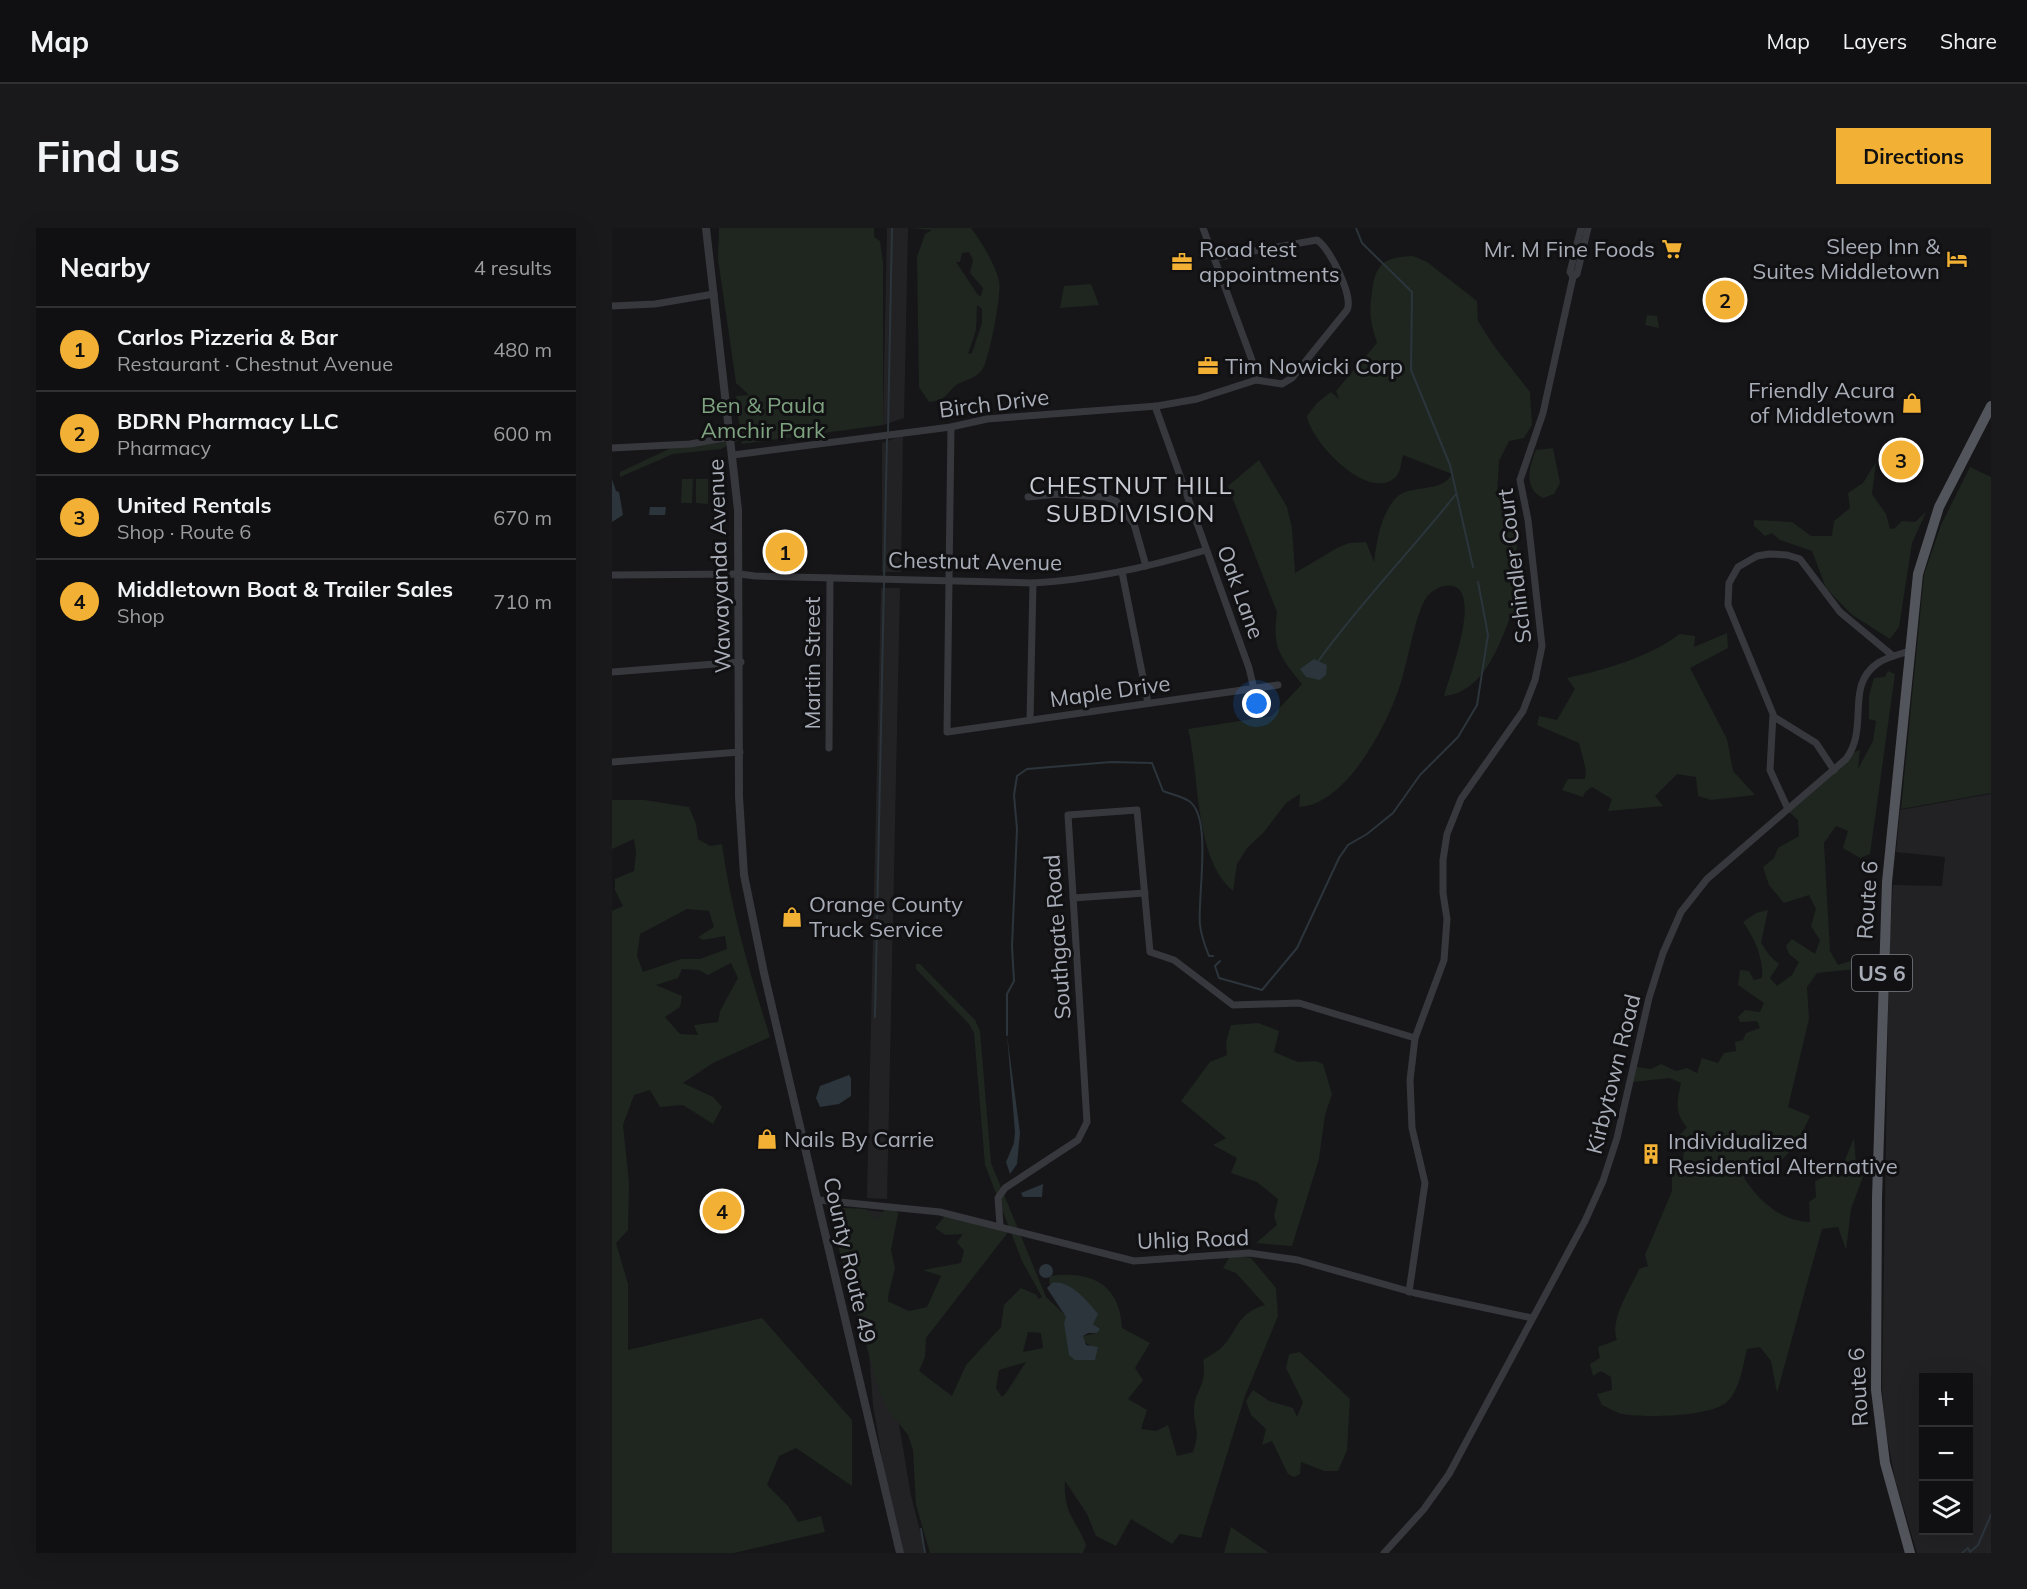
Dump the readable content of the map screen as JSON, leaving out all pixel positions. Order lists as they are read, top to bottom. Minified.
{"streets":{"main road":["Route 6","US 6"],"street":["Birch Drive","Chestnut Avenue","Wawayanda Avenue","Schindler Court","Oak Lane","Martin Street","Maple Drive","Southgate Road","Kirbytown Road","Uhlig Road","County Route 49"]},"crossings":[["Birch Drive","Wawayanda Avenue"],["Birch Drive","Oak Lane"],["Chestnut Avenue","Wawayanda Avenue"],["Chestnut Avenue","Oak Lane"],["Chestnut Avenue","Martin Street"],["Chestnut Avenue","Maple Drive"],["Wawayanda Avenue","County Route 49"],["Schindler Court","Southgate Road"],["Schindler Court","Uhlig Road"],["Oak Lane","Maple Drive"],["Route 6","Kirbytown Road"],["Southgate Road","Uhlig Road"],["Kirbytown Road","Uhlig Road"],["Uhlig Road","County Route 49"]],"districts":["CHESTNUT HILL SUBDIVISION"],"parks":["Ben & Paula Amchir Park"],"places":{"supermarket":["Mr. M Fine Foods"],"hotel":["Sleep Inn & Suites Middletown"],"office":["Road test appointments","Tim Nowicki Corp"],"shop":["Friendly Acura of Middletown","Orange County Truck Service","Nails By Carrie"],"building":["Individualized Residential Alternative"]},"page":{"header":"Map","nav":["Map","Layers","Share"],"buttons":"Directions","title":"Find us","heading":["Nearby","4 results"],"pins":["2","3","1","4"],"list":[{"mark":"1","name":"Carlos Pizzeria & Bar","note":"Restaurant · Chestnut Avenue","value":"480 m"},{"mark":"2","name":"BDRN Pharmacy LLC","note":"Pharmacy","value":"600 m"},{"mark":"3","name":"United Rentals","note":"Shop · Route 6","value":"670 m"},{"mark":"4","name":"Middletown Boat & Trailer Sales","note":"Shop","value":"710 m"}],"map_buttons":["+","−"]}}
